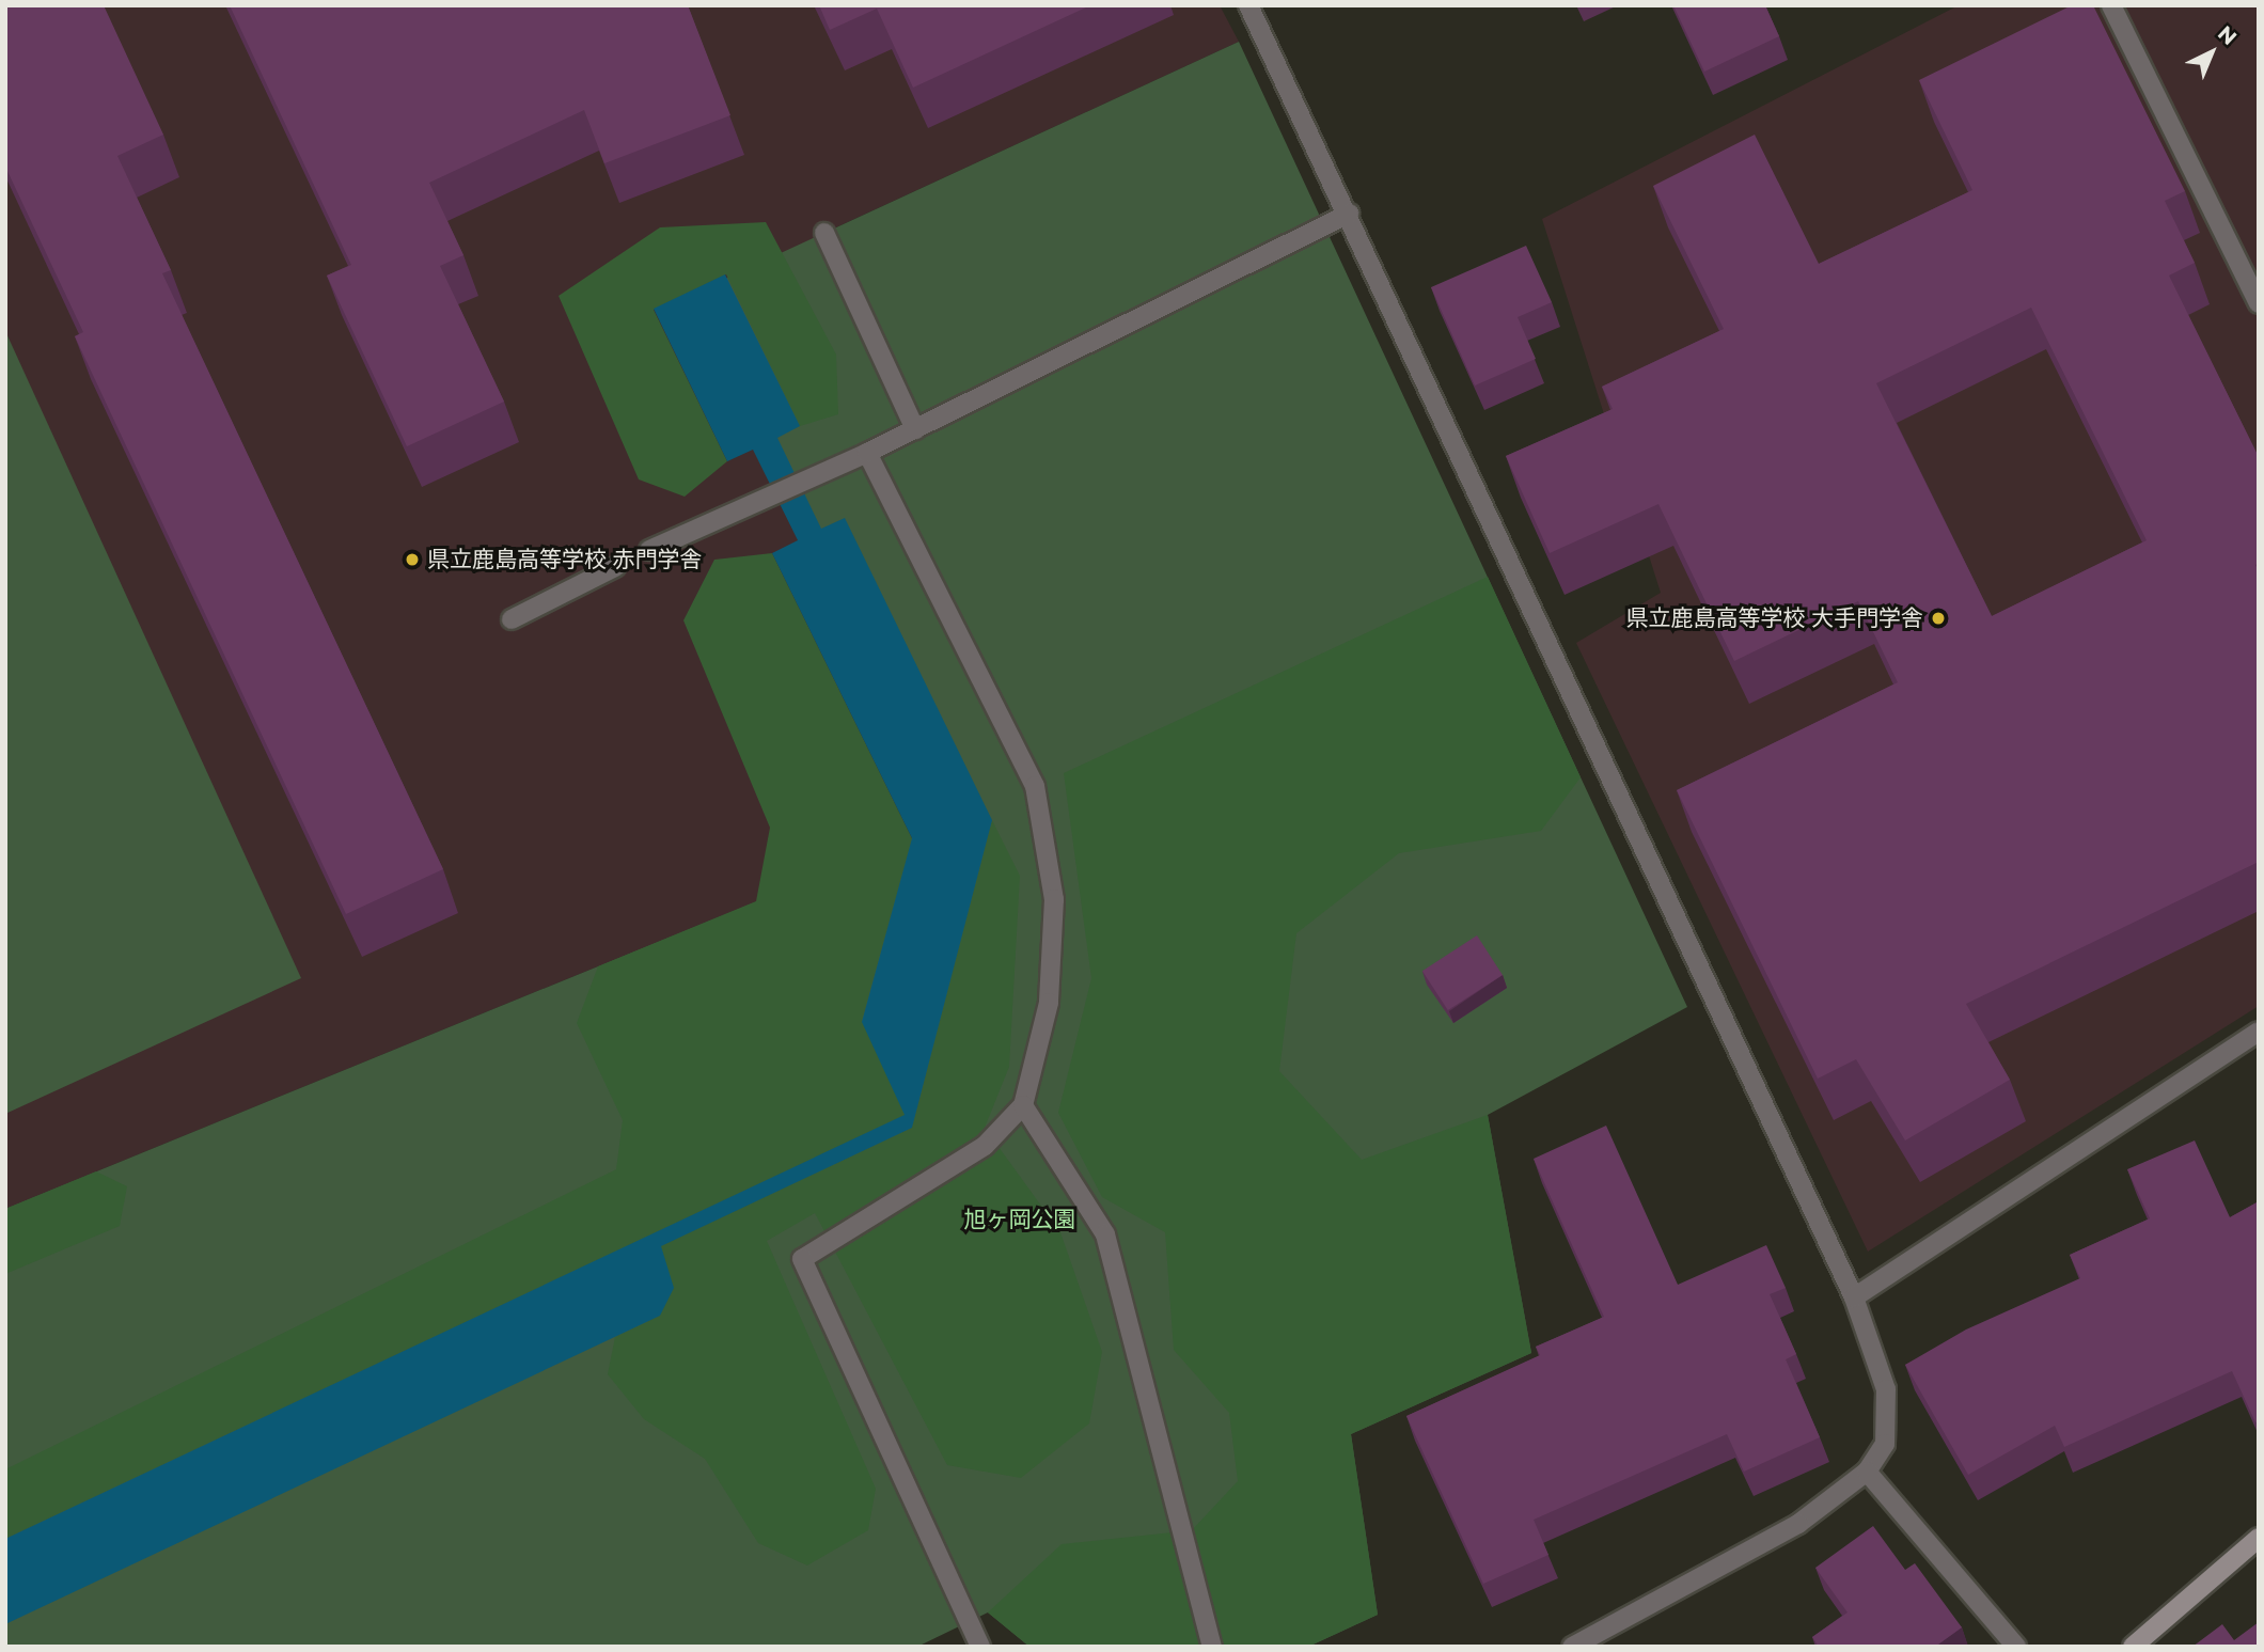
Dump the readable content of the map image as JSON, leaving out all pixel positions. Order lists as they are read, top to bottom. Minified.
{"parks":["旭ヶ岡公園"],"places":["県立鹿島高等学校 赤門学舎","県立鹿島高等学校 大手門学舎"],"north":"top right"}
